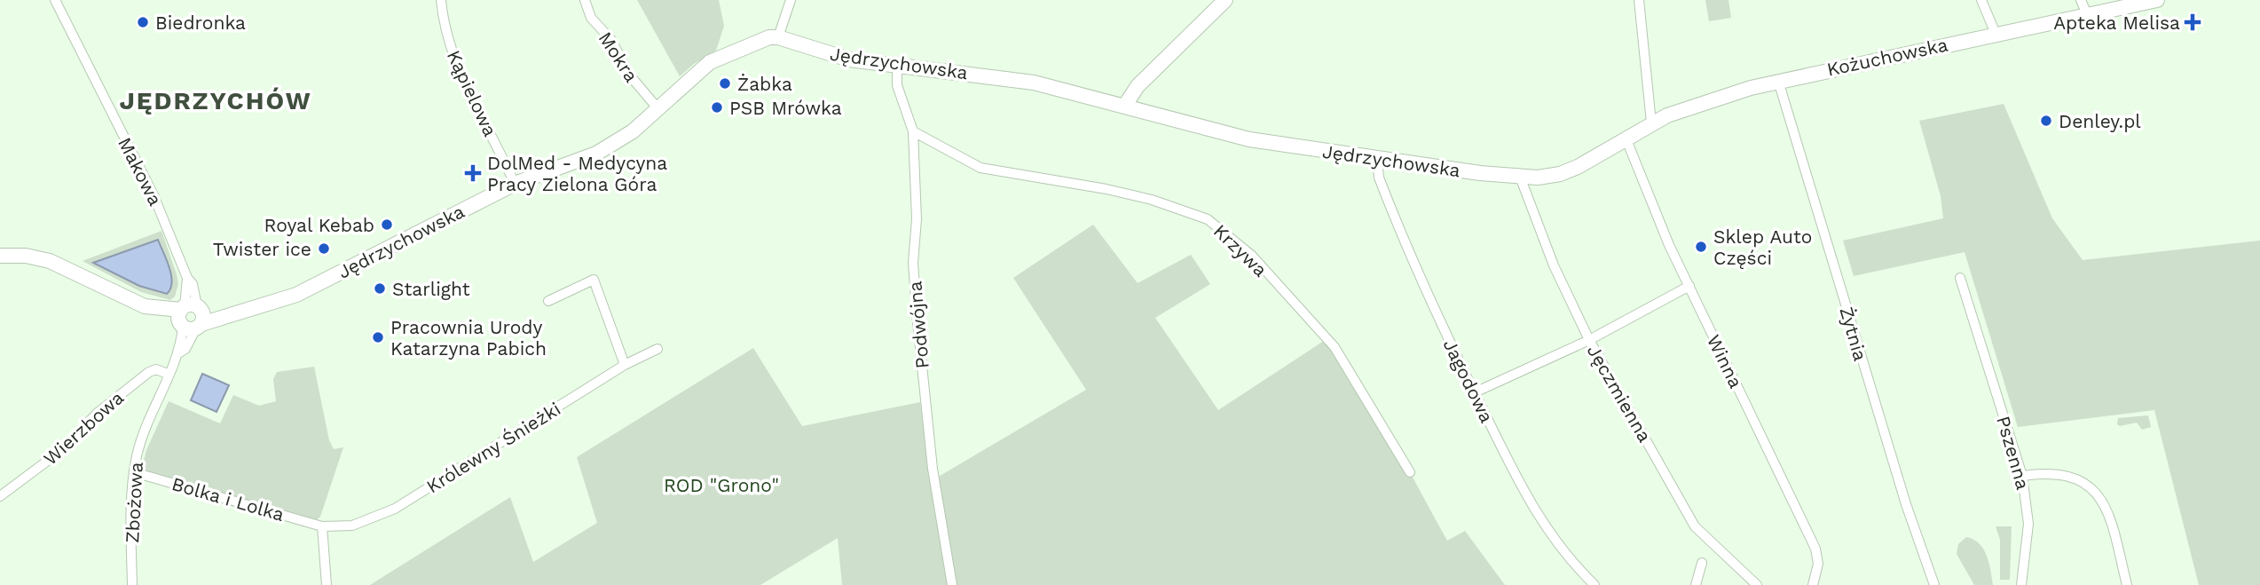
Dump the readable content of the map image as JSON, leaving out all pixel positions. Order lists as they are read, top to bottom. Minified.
{"streets":{"main road":["Kożuchowska","Jędrzychowska"],"street":["Mokra","Kąpielowa","Makowa","Krzywa","Podwójna","Żytnia","Winna","Jagodowa","Jęczmienna","Wierzbowa","Królewny Śnieżki","Pszenna","Bolka i Lolka","Zbożowa"]},"crossings":[["Mokra","Jędrzychowska"],["Kożuchowska","Jędrzychowska"],["Kożuchowska","Żytnia"],["Kożuchowska","Winna"],["Jędrzychowska","Kąpielowa"],["Jędrzychowska","Makowa"],["Jędrzychowska","Podwójna"],["Jędrzychowska","Winna"],["Jędrzychowska","Jagodowa"],["Jędrzychowska","Jęczmienna"],["Jędrzychowska","Zbożowa"],["Makowa","Zbożowa"],["Krzywa","Podwójna"],["Wierzbowa","Zbożowa"],["Królewny Śnieżki","Bolka i Lolka"],["Bolka i Lolka","Zbożowa"]],"districts":["JĘDRZYCHÓW"],"parks":["ROD \"Grono\""],"places":{"other":["Biedronka","Żabka","PSB Mrówka","Denley.pl","Royal Kebab","Sklep Auto Części","Twister ice","Starlight","Pracownia Urody Katarzyna Pabich"],"health":["Apteka Melisa","DolMed - Medycyna Pracy Zielona Góra"]}}
